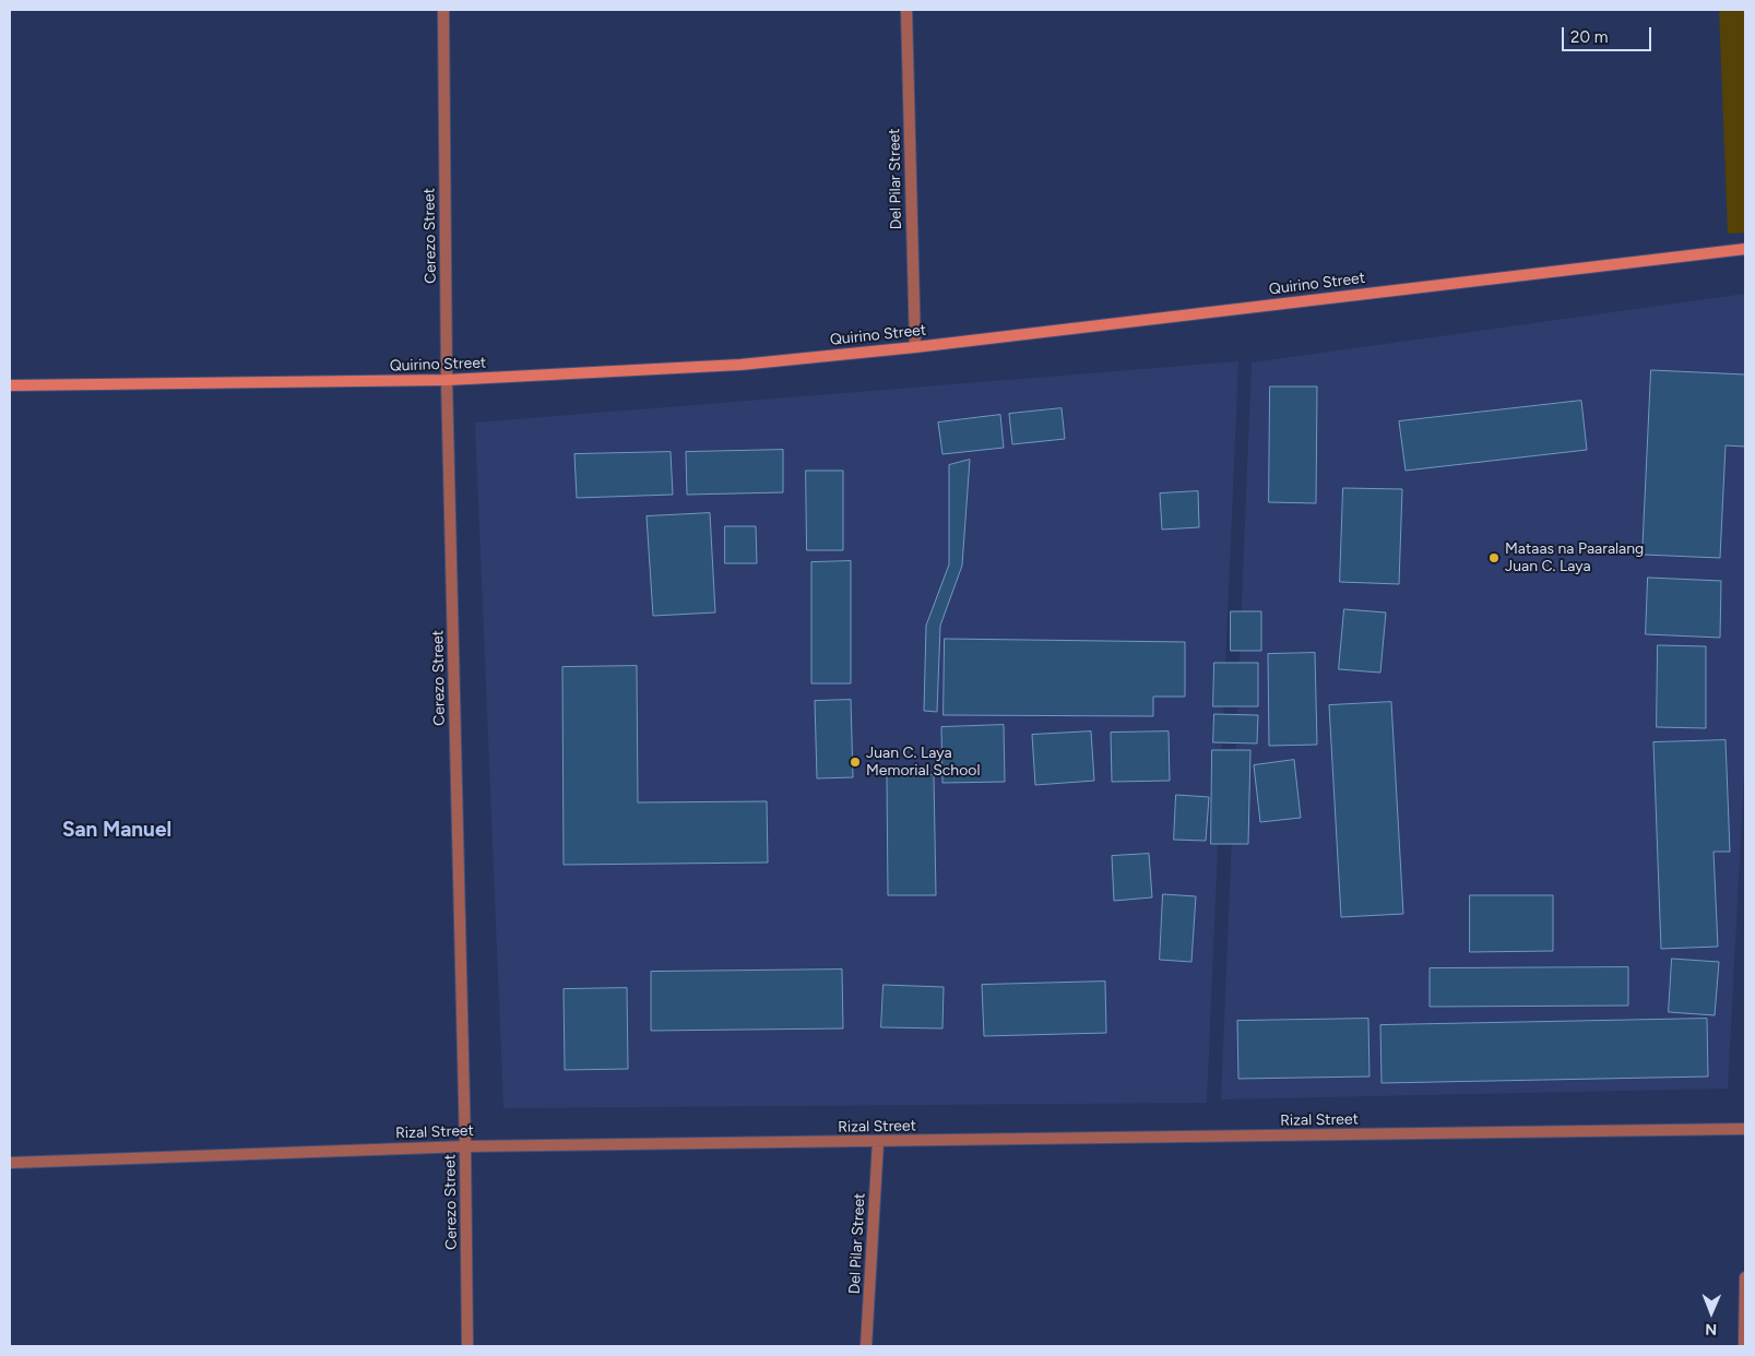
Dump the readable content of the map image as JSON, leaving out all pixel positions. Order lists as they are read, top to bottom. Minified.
{"streets":{"main road":["Quirino Street"],"street":["Del Pilar Street","Cerezo Street","Rizal Street"]},"crossings":[["Del Pilar Street","Quirino Street"],["Del Pilar Street","Rizal Street"],["Cerezo Street","Quirino Street"],["Cerezo Street","Rizal Street"]],"districts":["San Manuel"],"places":["Mataas na Paaralang Juan C. Laya","Juan C. Laya Memorial School"],"scale_bar":"20 m","north":"bottom"}
